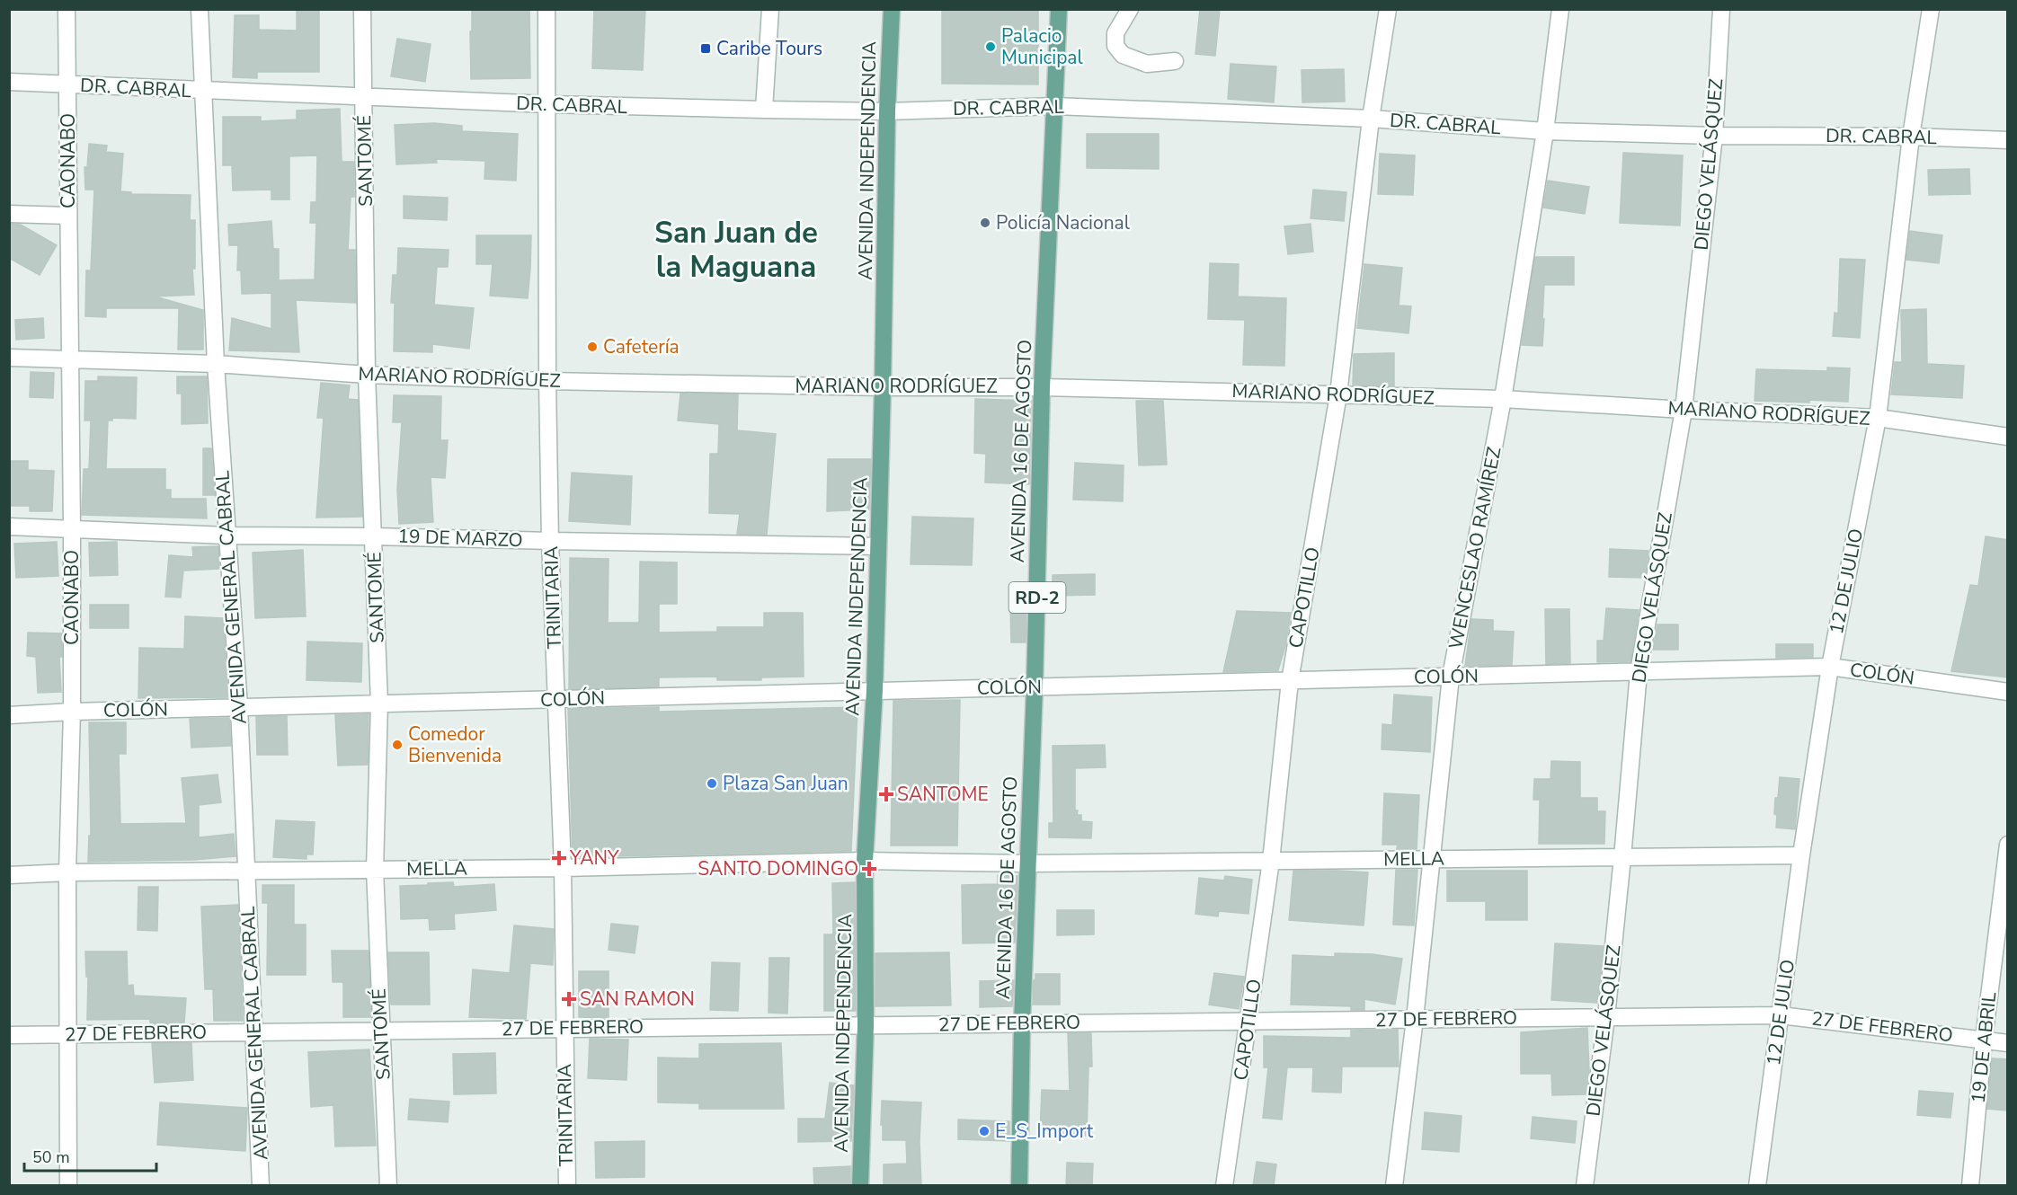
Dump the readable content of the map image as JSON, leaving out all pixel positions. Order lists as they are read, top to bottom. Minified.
{"streets":{"main road":["AVENIDA INDEPENDENCIA","AVENIDA 16 DE AGOSTO","RD-2"],"street":["DR. CABRAL","CAONABO","SANTOMÉ","DIEGO VELÁSQUEZ","MARIANO RODRÍGUEZ","19 DE MARZO","WENCESLAO RAMÍREZ","12 DE JULIO","AVENIDA GENERAL CABRAL","TRINITARIA","CAPOTILLO","COLÓN","MELLA","27 DE FEBRERO","19 DE ABRIL"]},"crossings":[["DR. CABRAL","CAONABO"],["DR. CABRAL","SANTOMÉ"],["DR. CABRAL","AVENIDA INDEPENDENCIA"],["DR. CABRAL","DIEGO VELÁSQUEZ"],["DR. CABRAL","AVENIDA 16 DE AGOSTO"],["DR. CABRAL","WENCESLAO RAMÍREZ"],["DR. CABRAL","12 DE JULIO"],["DR. CABRAL","AVENIDA GENERAL CABRAL"],["DR. CABRAL","TRINITARIA"],["DR. CABRAL","CAPOTILLO"],["CAONABO","MARIANO RODRÍGUEZ"],["CAONABO","19 DE MARZO"],["CAONABO","COLÓN"],["CAONABO","MELLA"],["CAONABO","27 DE FEBRERO"],["SANTOMÉ","MARIANO RODRÍGUEZ"],["SANTOMÉ","19 DE MARZO"],["SANTOMÉ","COLÓN"],["SANTOMÉ","MELLA"],["SANTOMÉ","27 DE FEBRERO"],["AVENIDA INDEPENDENCIA","MARIANO RODRÍGUEZ"],["AVENIDA INDEPENDENCIA","19 DE MARZO"],["AVENIDA INDEPENDENCIA","COLÓN"],["AVENIDA INDEPENDENCIA","MELLA"],["AVENIDA INDEPENDENCIA","27 DE FEBRERO"],["DIEGO VELÁSQUEZ","MARIANO RODRÍGUEZ"],["DIEGO VELÁSQUEZ","COLÓN"],["DIEGO VELÁSQUEZ","MELLA"],["DIEGO VELÁSQUEZ","27 DE FEBRERO"],["MARIANO RODRÍGUEZ","AVENIDA 16 DE AGOSTO"],["MARIANO RODRÍGUEZ","WENCESLAO RAMÍREZ"],["MARIANO RODRÍGUEZ","12 DE JULIO"],["MARIANO RODRÍGUEZ","AVENIDA GENERAL CABRAL"],["MARIANO RODRÍGUEZ","TRINITARIA"],["MARIANO RODRÍGUEZ","CAPOTILLO"],["AVENIDA 16 DE AGOSTO","COLÓN"],["AVENIDA 16 DE AGOSTO","MELLA"],["AVENIDA 16 DE AGOSTO","27 DE FEBRERO"],["19 DE MARZO","AVENIDA GENERAL CABRAL"],["19 DE MARZO","TRINITARIA"],["WENCESLAO RAMÍREZ","COLÓN"],["WENCESLAO RAMÍREZ","MELLA"],["WENCESLAO RAMÍREZ","27 DE FEBRERO"],["12 DE JULIO","COLÓN"],["12 DE JULIO","MELLA"],["12 DE JULIO","27 DE FEBRERO"],["AVENIDA GENERAL CABRAL","COLÓN"],["AVENIDA GENERAL CABRAL","MELLA"],["AVENIDA GENERAL CABRAL","27 DE FEBRERO"],["TRINITARIA","COLÓN"],["TRINITARIA","MELLA"],["TRINITARIA","27 DE FEBRERO"],["CAPOTILLO","COLÓN"],["CAPOTILLO","MELLA"],["CAPOTILLO","27 DE FEBRERO"],["27 DE FEBRERO","19 DE ABRIL"]],"districts":["San Juan de la Maguana"],"places":{"other":["Palacio Municipal","Policía Nacional","Cafetería","Comedor Bienvenida","Plaza San Juan","E_S_Import"],"transit":["Caribe Tours"],"health":["SANTOME","YANY","SANTO DOMINGO","SAN RAMON"]},"scale_bar":"50 m"}
